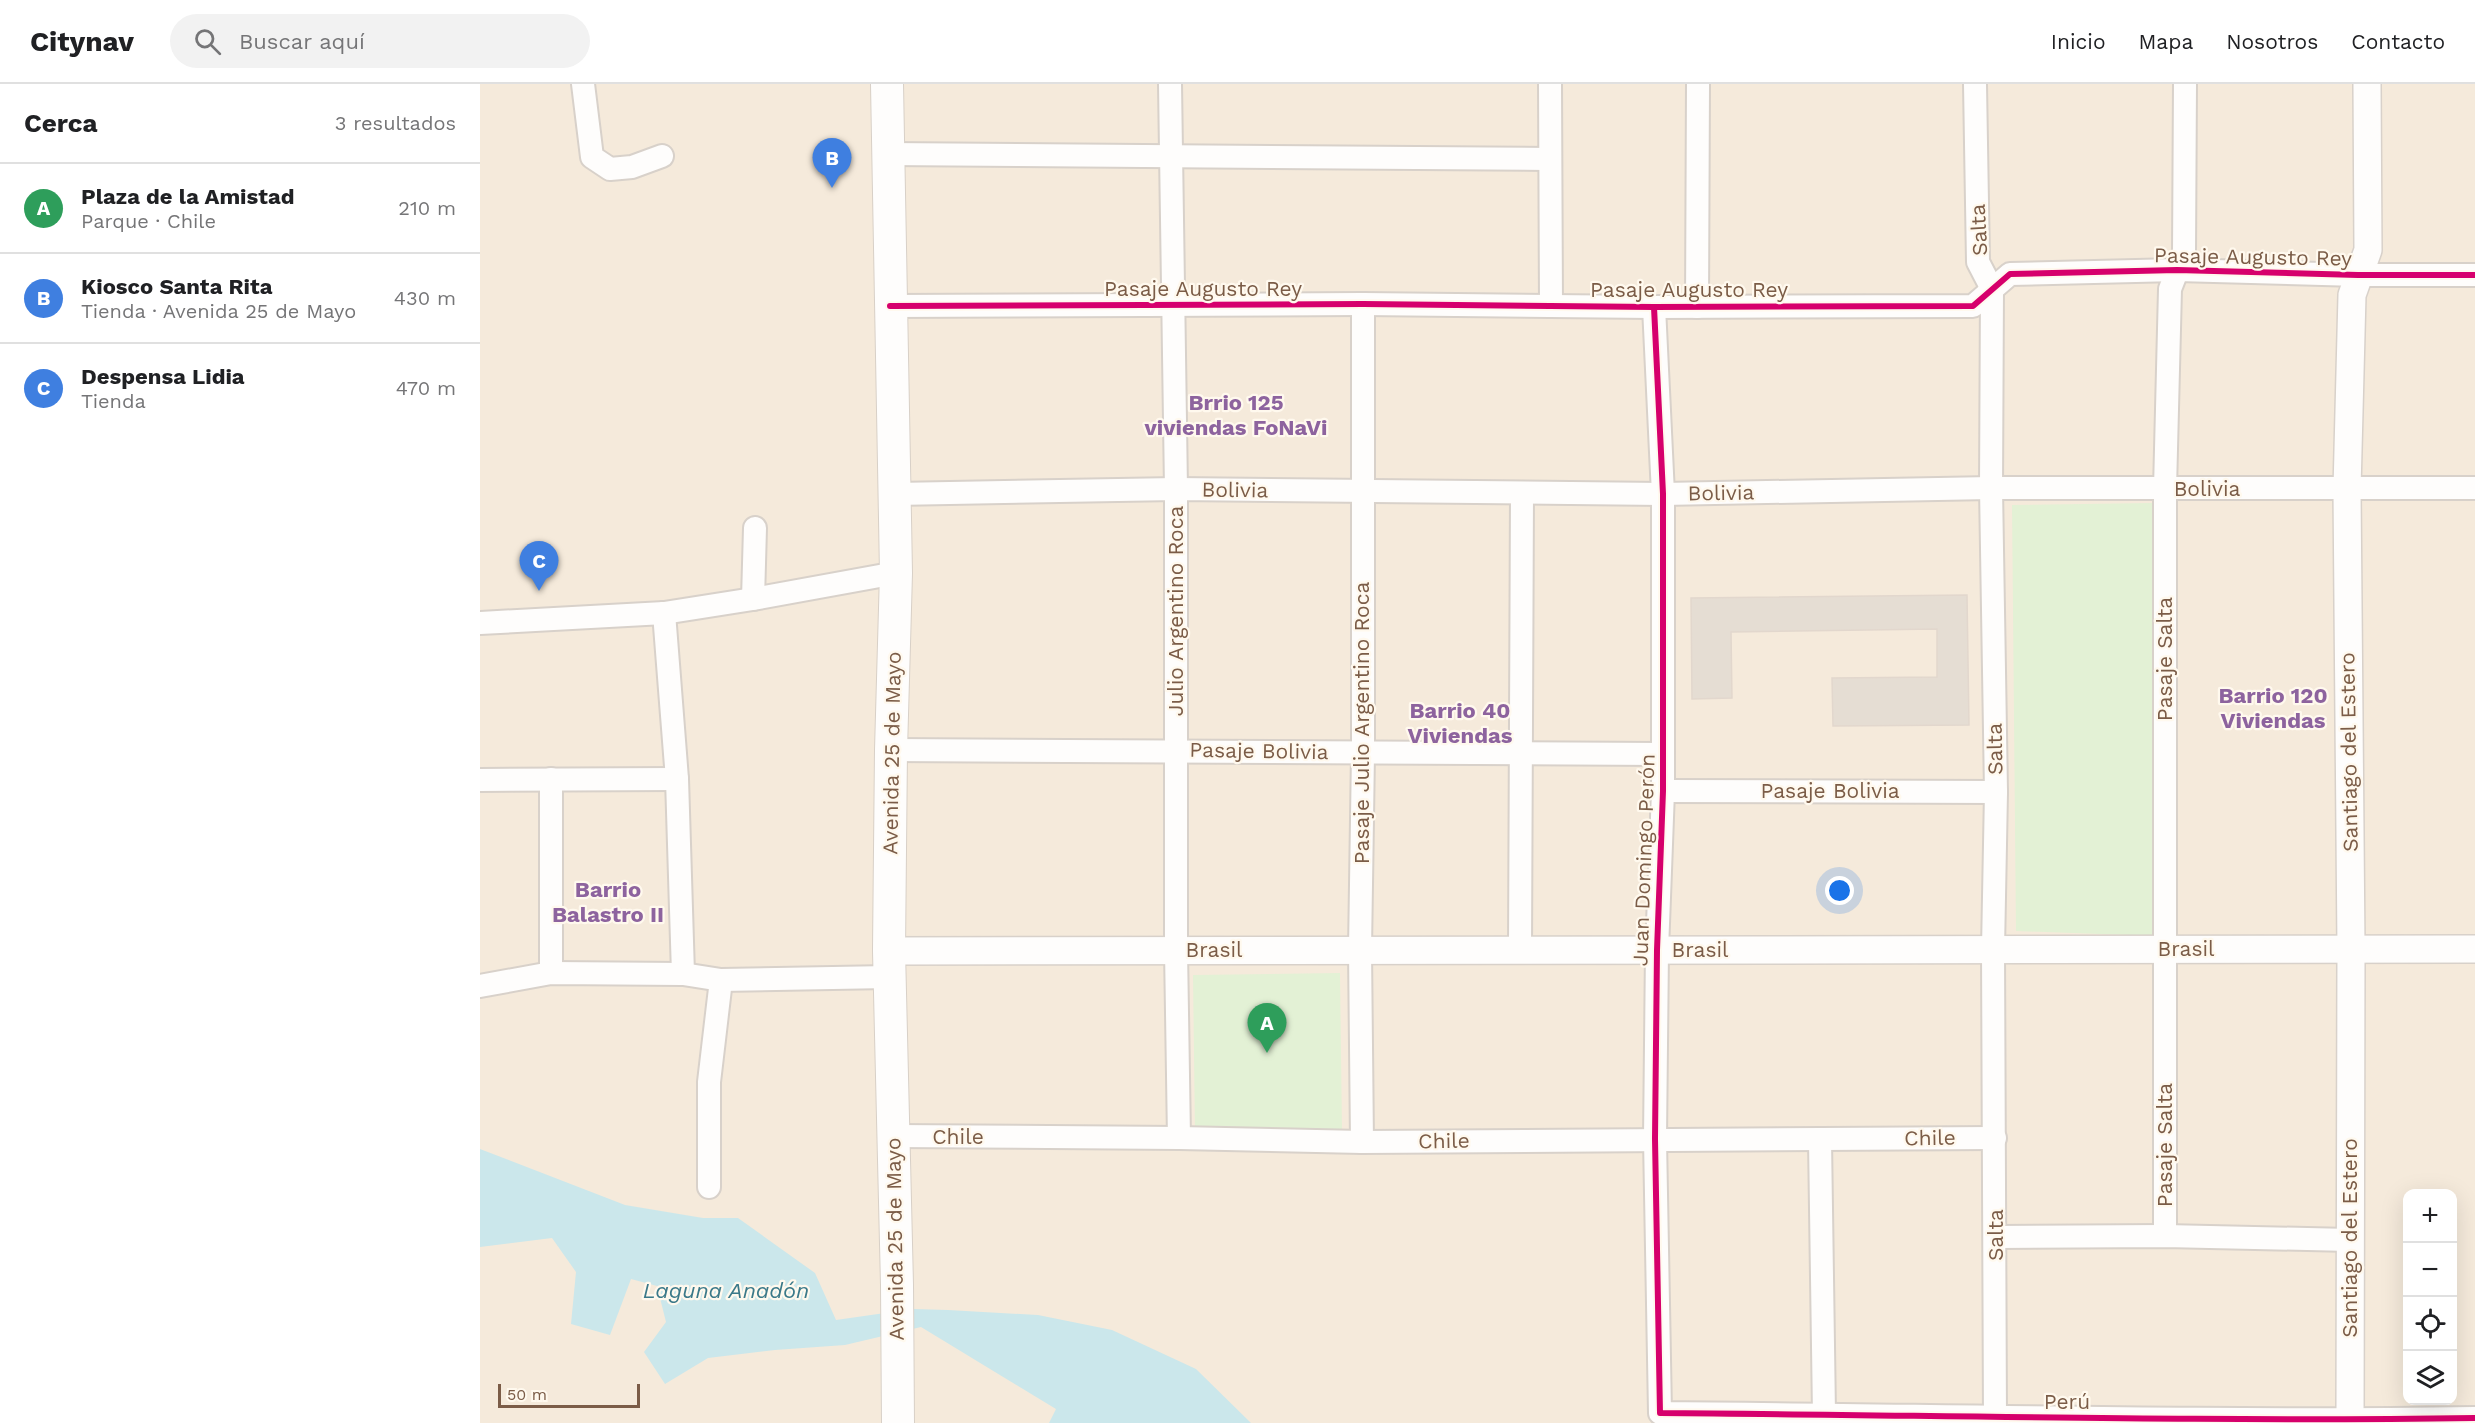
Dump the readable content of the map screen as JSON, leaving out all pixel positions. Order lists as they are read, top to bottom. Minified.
{"streets":{"main road":["Avenida 25 de Mayo"],"street":["Salta","Pasaje Augusto Rey","Bolivia","Julio Argentino Roca","Pasaje Salta","Pasaje Julio Argentino Roca","Pasaje Bolivia","Santiago del Estero","Juan Domingo Perón","Brasil","Chile","Perú"]},"crossings":[["Salta","Pasaje Augusto Rey"],["Salta","Bolivia"],["Salta","Pasaje Bolivia"],["Salta","Brasil"],["Salta","Chile"],["Salta","Perú"],["Pasaje Augusto Rey","Julio Argentino Roca"],["Pasaje Augusto Rey","Pasaje Salta"],["Pasaje Augusto Rey","Pasaje Julio Argentino Roca"],["Pasaje Augusto Rey","Santiago del Estero"],["Pasaje Augusto Rey","Avenida 25 de Mayo"],["Pasaje Augusto Rey","Juan Domingo Perón"],["Bolivia","Julio Argentino Roca"],["Bolivia","Pasaje Salta"],["Bolivia","Pasaje Julio Argentino Roca"],["Bolivia","Santiago del Estero"],["Bolivia","Avenida 25 de Mayo"],["Bolivia","Juan Domingo Perón"],["Julio Argentino Roca","Pasaje Bolivia"],["Julio Argentino Roca","Brasil"],["Julio Argentino Roca","Chile"],["Pasaje Salta","Brasil"],["Pasaje Julio Argentino Roca","Pasaje Bolivia"],["Pasaje Julio Argentino Roca","Brasil"],["Pasaje Julio Argentino Roca","Chile"],["Pasaje Bolivia","Avenida 25 de Mayo"],["Pasaje Bolivia","Juan Domingo Perón"],["Santiago del Estero","Brasil"],["Santiago del Estero","Perú"],["Avenida 25 de Mayo","Brasil"],["Avenida 25 de Mayo","Chile"],["Juan Domingo Perón","Brasil"],["Juan Domingo Perón","Chile"],["Juan Domingo Perón","Perú"]],"districts":["Brrio 125 viviendas FoNaVi","Barrio 120 Viviendas","Barrio 40 Viviendas","Barrio Balastro II"],"water":["Laguna Anadón"],"scale_bar":"50 m","page":{"header":"Citynav","search":"Buscar aquí","nav":["Inicio","Mapa","Nosotros","Contacto"],"heading":["Cerca","3 resultados"],"pins":["B","C","A"],"list":[{"mark":"A","name":"Plaza de la Amistad","note":"Parque · Chile","value":"210 m"},{"mark":"B","name":"Kiosco Santa Rita","note":"Tienda · Avenida 25 de Mayo","value":"430 m"},{"mark":"C","name":"Despensa Lidia","note":"Tienda","value":"470 m"}],"map_buttons":["+","−"],"scale":"50 m"}}
